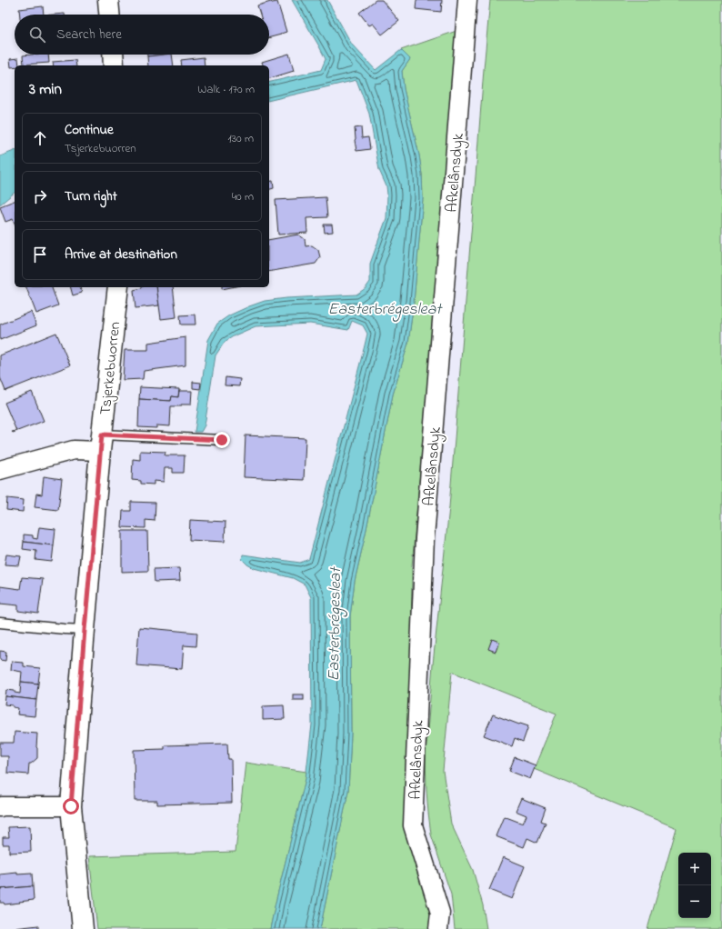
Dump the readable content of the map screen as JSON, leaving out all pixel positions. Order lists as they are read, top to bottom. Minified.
{"streets":{"street":["Afkelânsdyk","Tsjerkebuorren"]},"water":["Easterbrégesleat"],"page":{"search":"Search here","heading":["3 min","Walk · 170 m"],"list":[["Continue","Tsjerkebuorren","130 m"],["Turn right","40 m"],"Arrive at destination"],"map_buttons":["+","−"]}}
